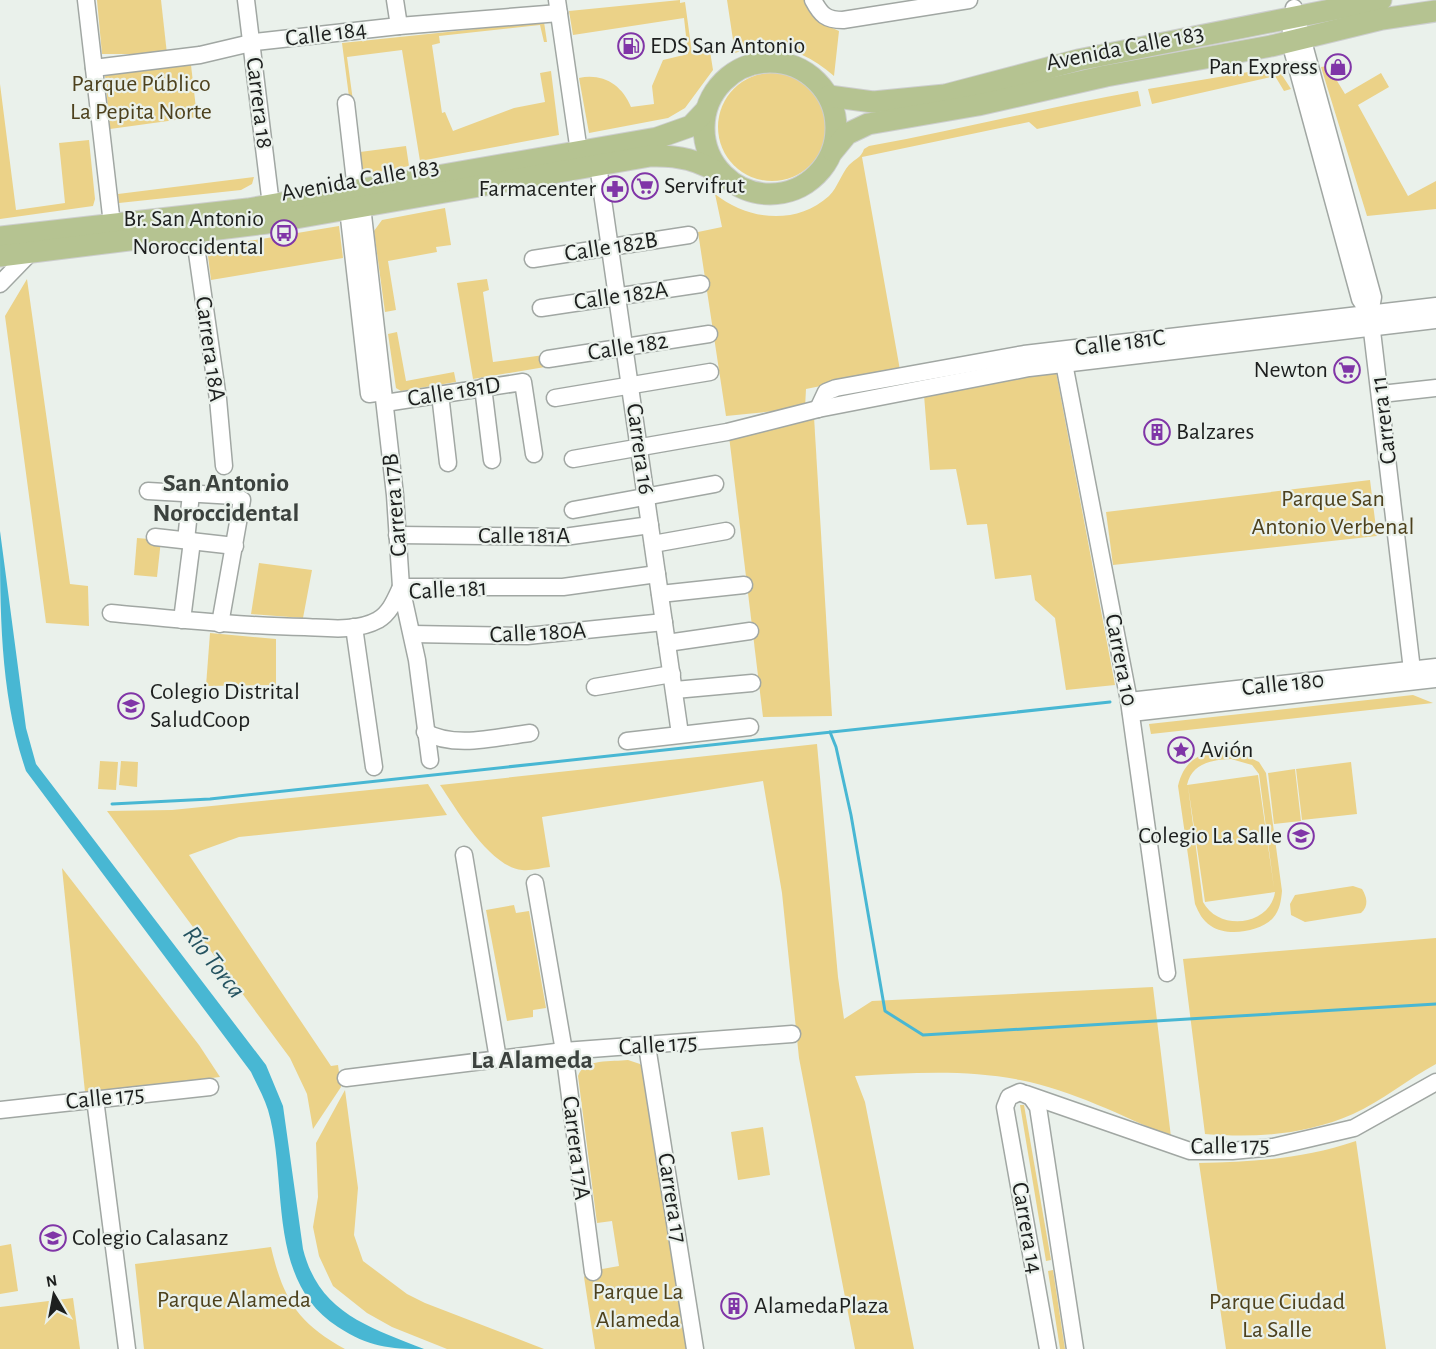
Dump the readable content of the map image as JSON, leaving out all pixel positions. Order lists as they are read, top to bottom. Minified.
{"streets":{"main road":["Avenida Calle 183"],"street":["Calle 184","Carrera 18","Calle 182B","Calle 182A","Calle 181C","Calle 182","Carrera 18A","Calle 181D","Carrera 11","Carrera 16","Carrera 17B","Calle 181A","Calle 181","Calle 180A","Carrera 10","Calle 180","Calle 175","Carrera 17A","Carrera 17","Carrera 14"]},"crossings":[["Calle 184","Carrera 18"],["Avenida Calle 183","Carrera 18"],["Avenida Calle 183","Carrera 18A"],["Avenida Calle 183","Carrera 11"],["Avenida Calle 183","Carrera 16"],["Calle 182B","Carrera 16"],["Calle 182A","Carrera 16"],["Calle 181C","Carrera 11"],["Calle 181C","Carrera 16"],["Calle 181C","Carrera 10"],["Calle 182","Carrera 16"],["Calle 181D","Carrera 17B"],["Carrera 11","Calle 180"],["Carrera 16","Calle 181A"],["Carrera 16","Calle 181"],["Carrera 16","Calle 180A"],["Carrera 17B","Calle 181A"],["Carrera 17B","Calle 181"],["Carrera 17B","Calle 180A"],["Carrera 10","Calle 180"],["Calle 175","Carrera 17A"],["Calle 175","Carrera 17"],["Calle 175","Carrera 14"]],"districts":["San Antonio Noroccidental","La Alameda"],"water":["Río Torca"],"parks":["Parque Público La Pepita Norte","Parque San Antonio Verbenal","Parque La Alameda","Parque Alameda","Parque Ciudad La Salle"],"places":{"fuel station":["EDS San Antonio"],"shop":["Pan Express"],"supermarket":["Servifrut","Newton"],"pharmacy":["Farmacenter"],"bus stop":["Br. San Antonio Noroccidental"],"building":["Balzares","AlamedaPlaza"],"school or university":["Colegio Distrital SaludCoop","Colegio La Salle","Colegio Calasanz"],"place":["Avión"]},"north":"top"}
